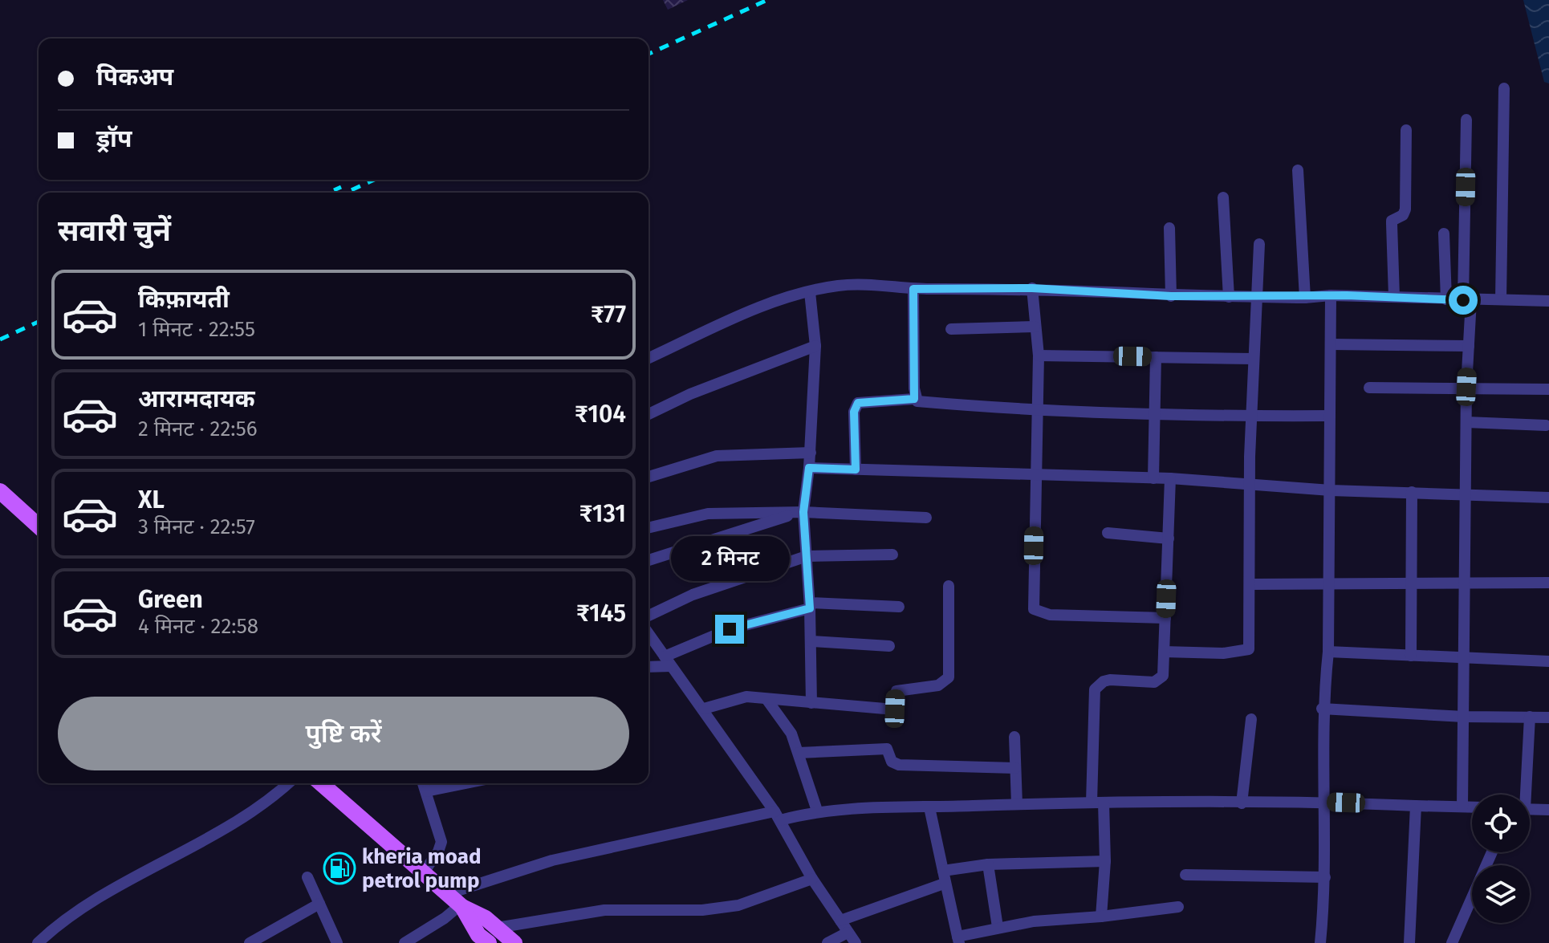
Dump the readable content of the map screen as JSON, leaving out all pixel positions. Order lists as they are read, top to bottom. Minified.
{"places":{"fuel station":["kheria moad petrol pump"]},"page":{"banner":["पिकअप","ड्रॉप"],"heading":"सवारी चुनें","list":[{"name":"किफ़ायती","note":"1 मिनट · 22:55","value":"₹77"},{"name":"आरामदायक","note":"2 मिनट · 22:56","value":"₹104"},{"name":"XL","note":"3 मिनट · 22:57","value":"₹131"},{"name":"Green","note":"4 मिनट · 22:58","value":"₹145"}],"bubble":"2 मिनट","buttons":"पुष्टि करें"}}
